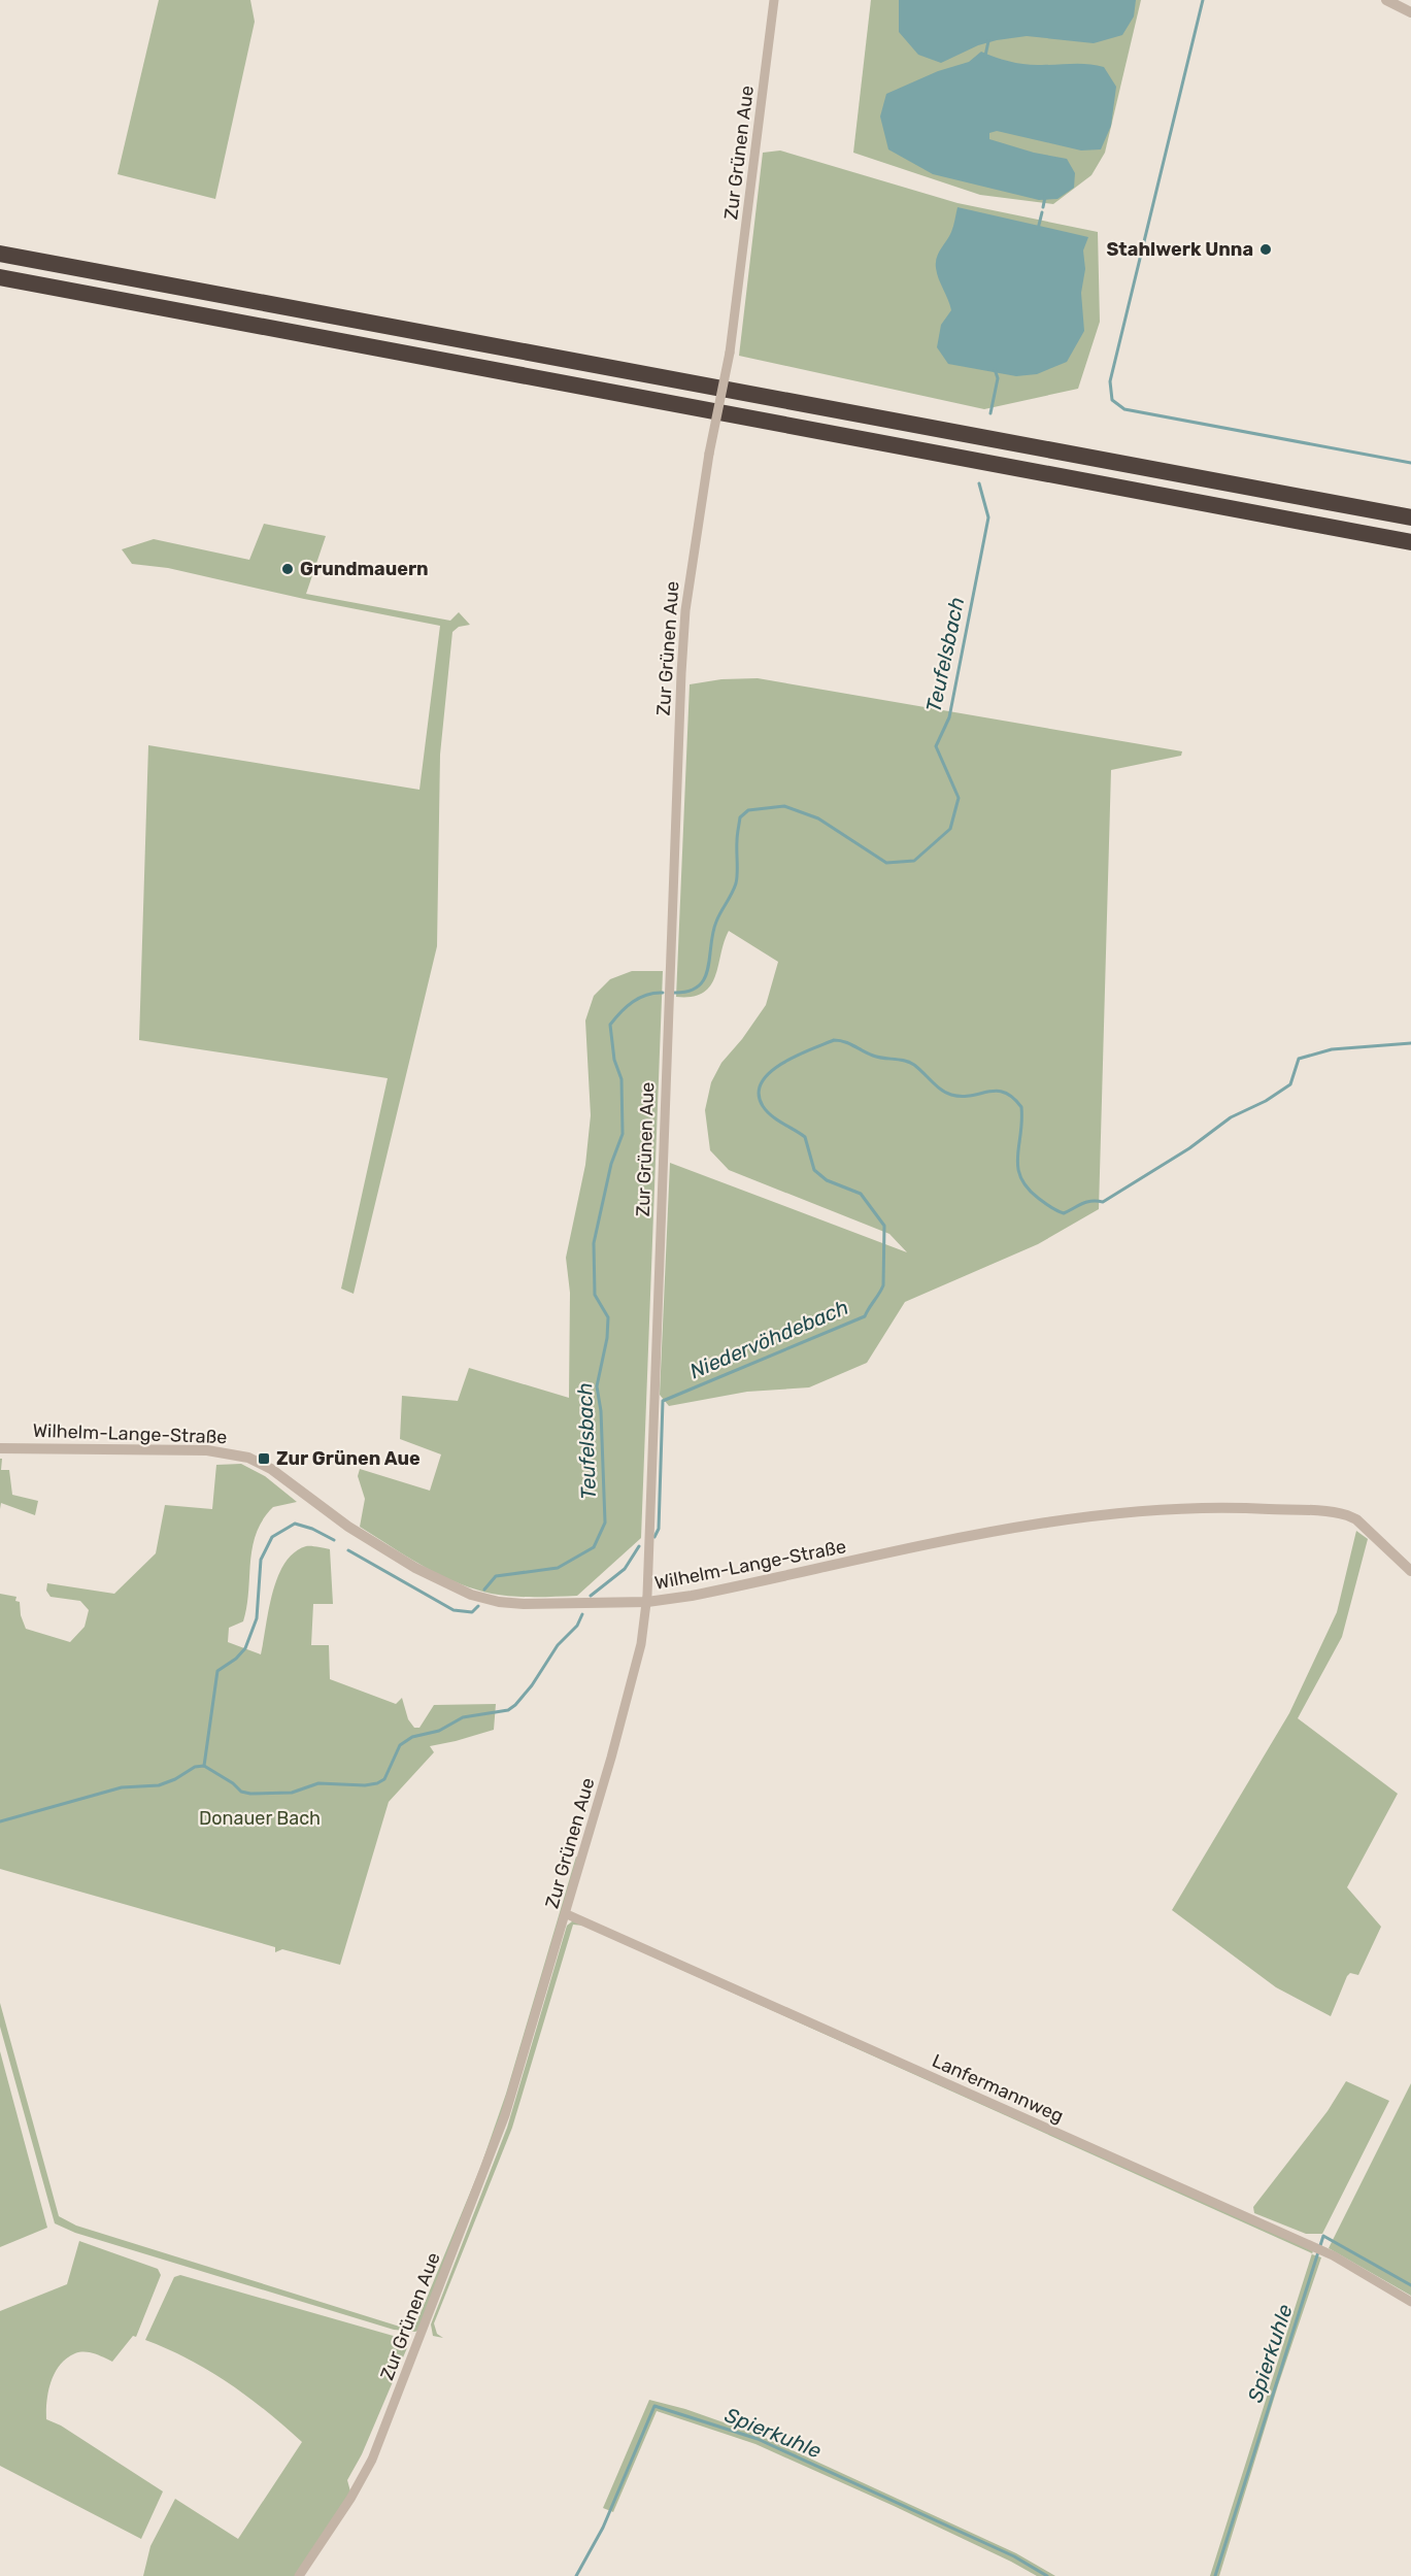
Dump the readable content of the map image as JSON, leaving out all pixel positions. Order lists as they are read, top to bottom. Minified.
{"streets":{"street":["Zur Grünen Aue","Wilhelm-Lange-Straße","Lanfermannweg"]},"crossings":[["Zur Grünen Aue","Wilhelm-Lange-Straße"],["Zur Grünen Aue","Lanfermannweg"]],"water":["Teufelsbach","Niedervöhdebach","Spierkuhle"],"parks":["Donauer Bach"],"places":{"other":["Stahlwerk Unna","Grundmauern"],"transit":["Zur Grünen Aue"]}}
